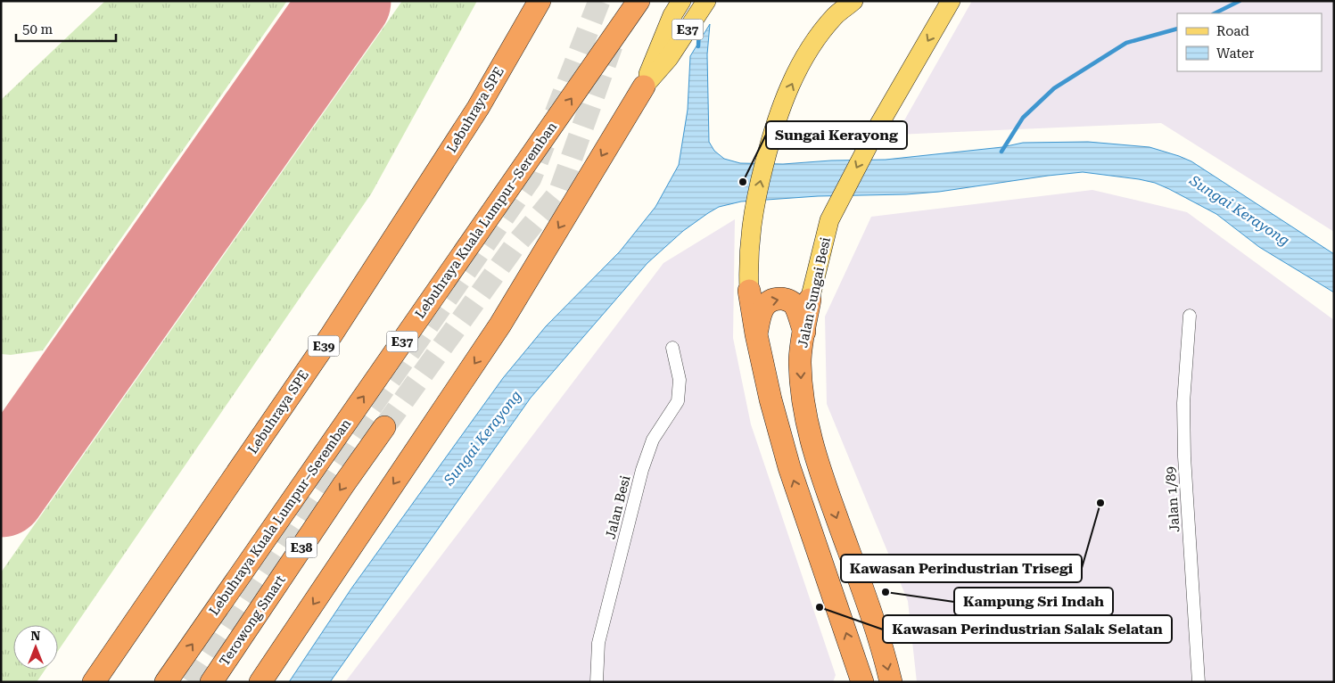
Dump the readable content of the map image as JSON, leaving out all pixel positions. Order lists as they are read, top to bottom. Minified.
{"streets":{"highway":["E37","Lebuhraya SPE","Lebuhraya Kuala Lumpur–Seremban","Jalan Sungai Besi","E39","E38","Terowong Smart"],"street":["Jalan 1/89","Jalan Besi"]},"water":["Sungai Kerayong"],"places":["Sungai Kerayong","Kawasan Perindustrian Trisegi","Kampung Sri Indah","Kawasan Perindustrian Salak Selatan"],"legend":["Road","Water"],"scale_bar":"50 m","north":"top"}
